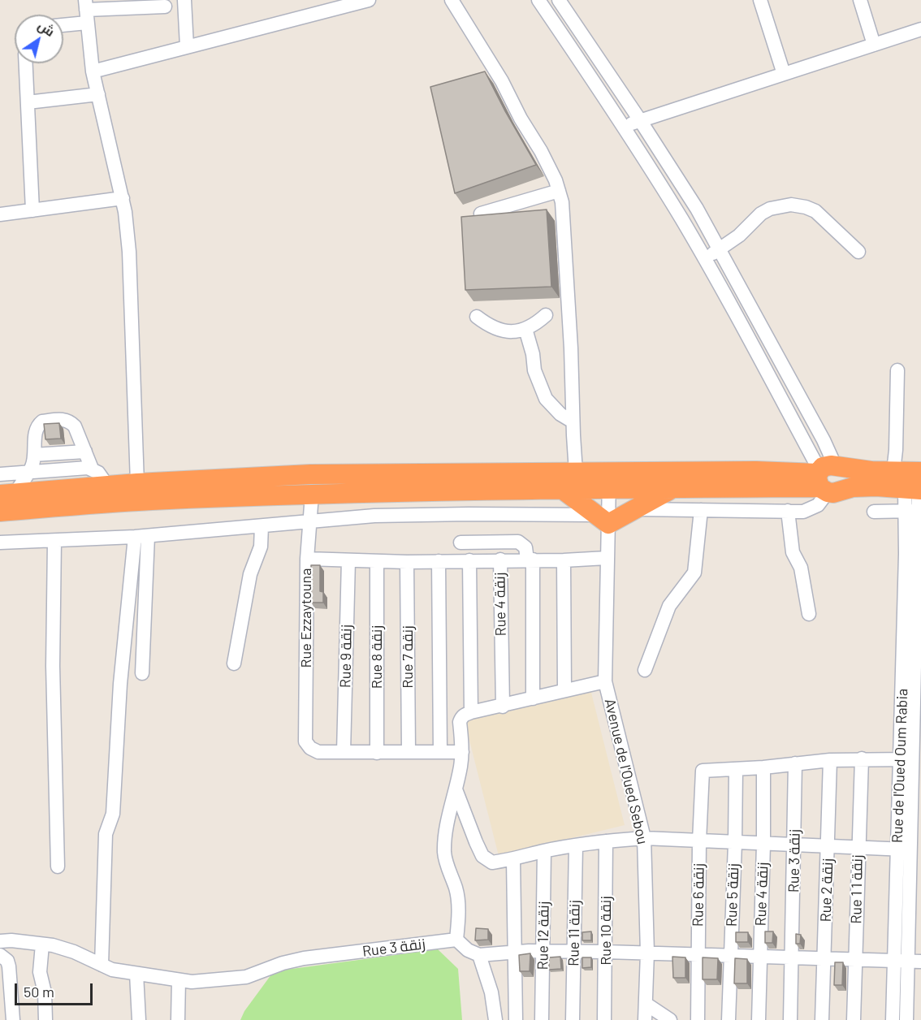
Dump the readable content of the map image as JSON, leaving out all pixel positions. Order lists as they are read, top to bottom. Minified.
{"streets":{"street":["Rue 4 زنقة","Rue Ezzaytouna","Rue 9 زنقة","Rue 8 زنقة","Rue 7 زنقة","Rue de l'Oued Oum Rabia","Avenue de l'Oued Sebou","Rue 3 زنقة","Rue 1 زنقة 1","Rue 2 زنقة","Rue 6 زنقة","Rue 5 زنقة","Rue 10 زنقة","Rue 11 زنقة","Rue 12 زنقة"]},"crossings":[["Rue Ezzaytouna","Rue 9 زنقة"],["Rue 6 زنقة","Rue 5 زنقة"]],"scale_bar":"50 m","north":"top right"}
